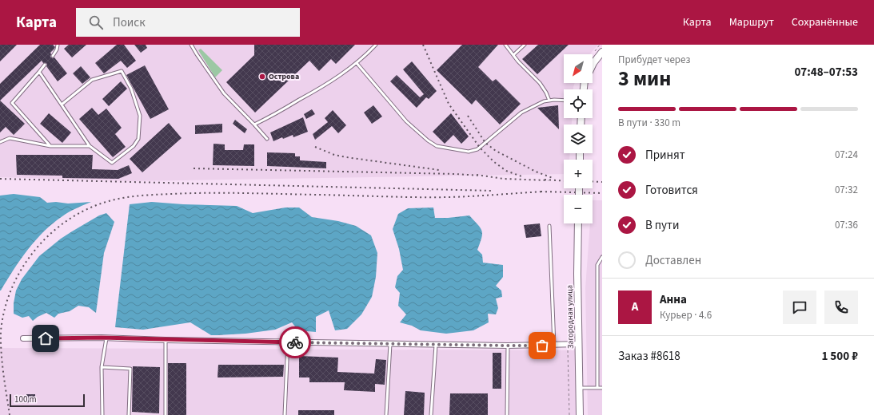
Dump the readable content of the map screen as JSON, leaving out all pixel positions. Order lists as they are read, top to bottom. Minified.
{"streets":{"main road":["Загородная улица"]},"places":["Острова"],"scale_bar":"100 m","north":"bottom left","page":{"header":"Карта","search":"Поиск","nav":["Карта","Маршрут","Сохранённые"],"heading":["3 мин","Прибудет через","07:48–07:53"],"panel":["Анна","Курьер · 4.6","Заказ #8618","1 500 ₽"],"map_buttons":["+","−"],"bar":"В пути · 330 m","list":[["Принят","07:24"],["Готовится","07:32"],["В пути","07:36"],"Доставлен"],"round":"А","scale":"100 m"}}
